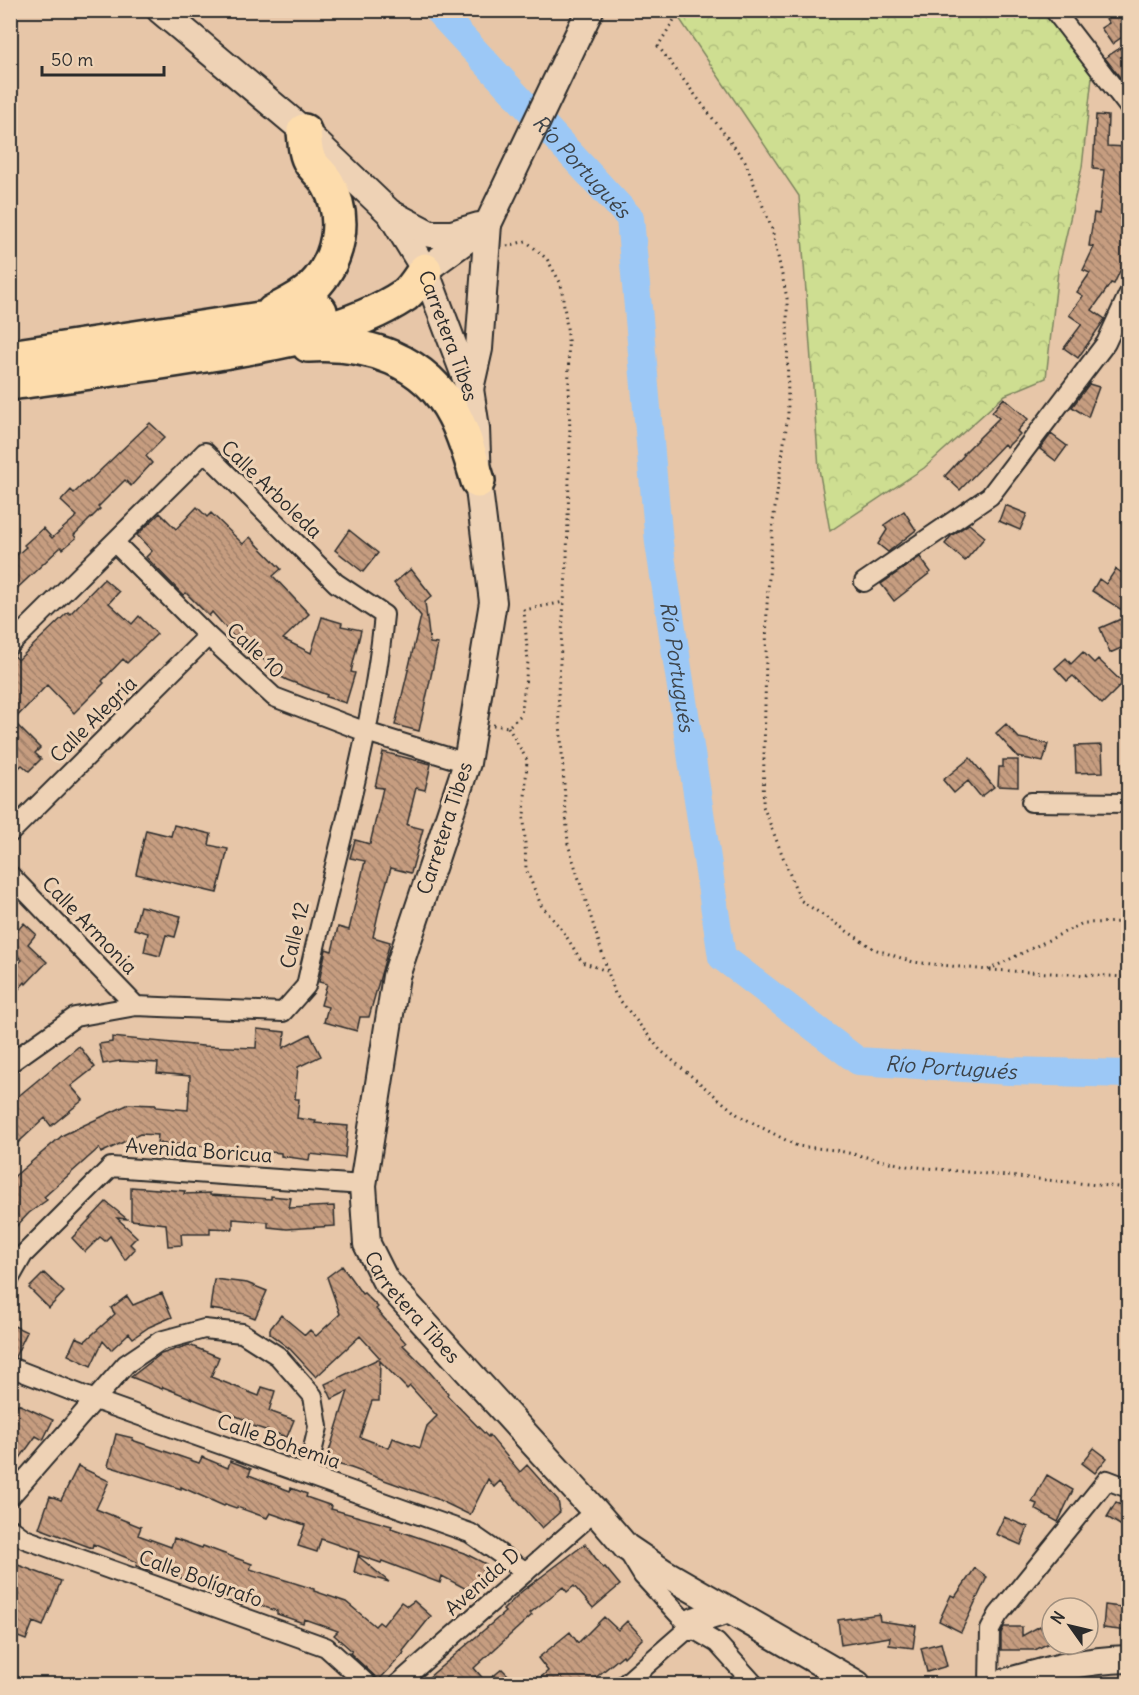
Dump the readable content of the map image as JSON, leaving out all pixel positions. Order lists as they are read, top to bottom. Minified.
{"streets":{"street":["Carretera Tibes","Calle Arboleda","Calle 10","Calle Alegría","Calle Armonia","Calle 12","Avenida Boricua","Calle Bohemia","Calle Bolígrafo","Avenida D"]},"crossings":[["Carretera Tibes","Calle 10"],["Carretera Tibes","Avenida Boricua"],["Carretera Tibes","Avenida D"],["Calle Arboleda","Calle 10"],["Calle Arboleda","Calle 12"],["Calle 10","Calle Alegría"],["Calle 10","Calle 12"],["Calle Armonia","Calle 12"],["Calle Bohemia","Avenida D"]],"water":["Río Portugués"],"scale_bar":"50 m","north":"top left"}
